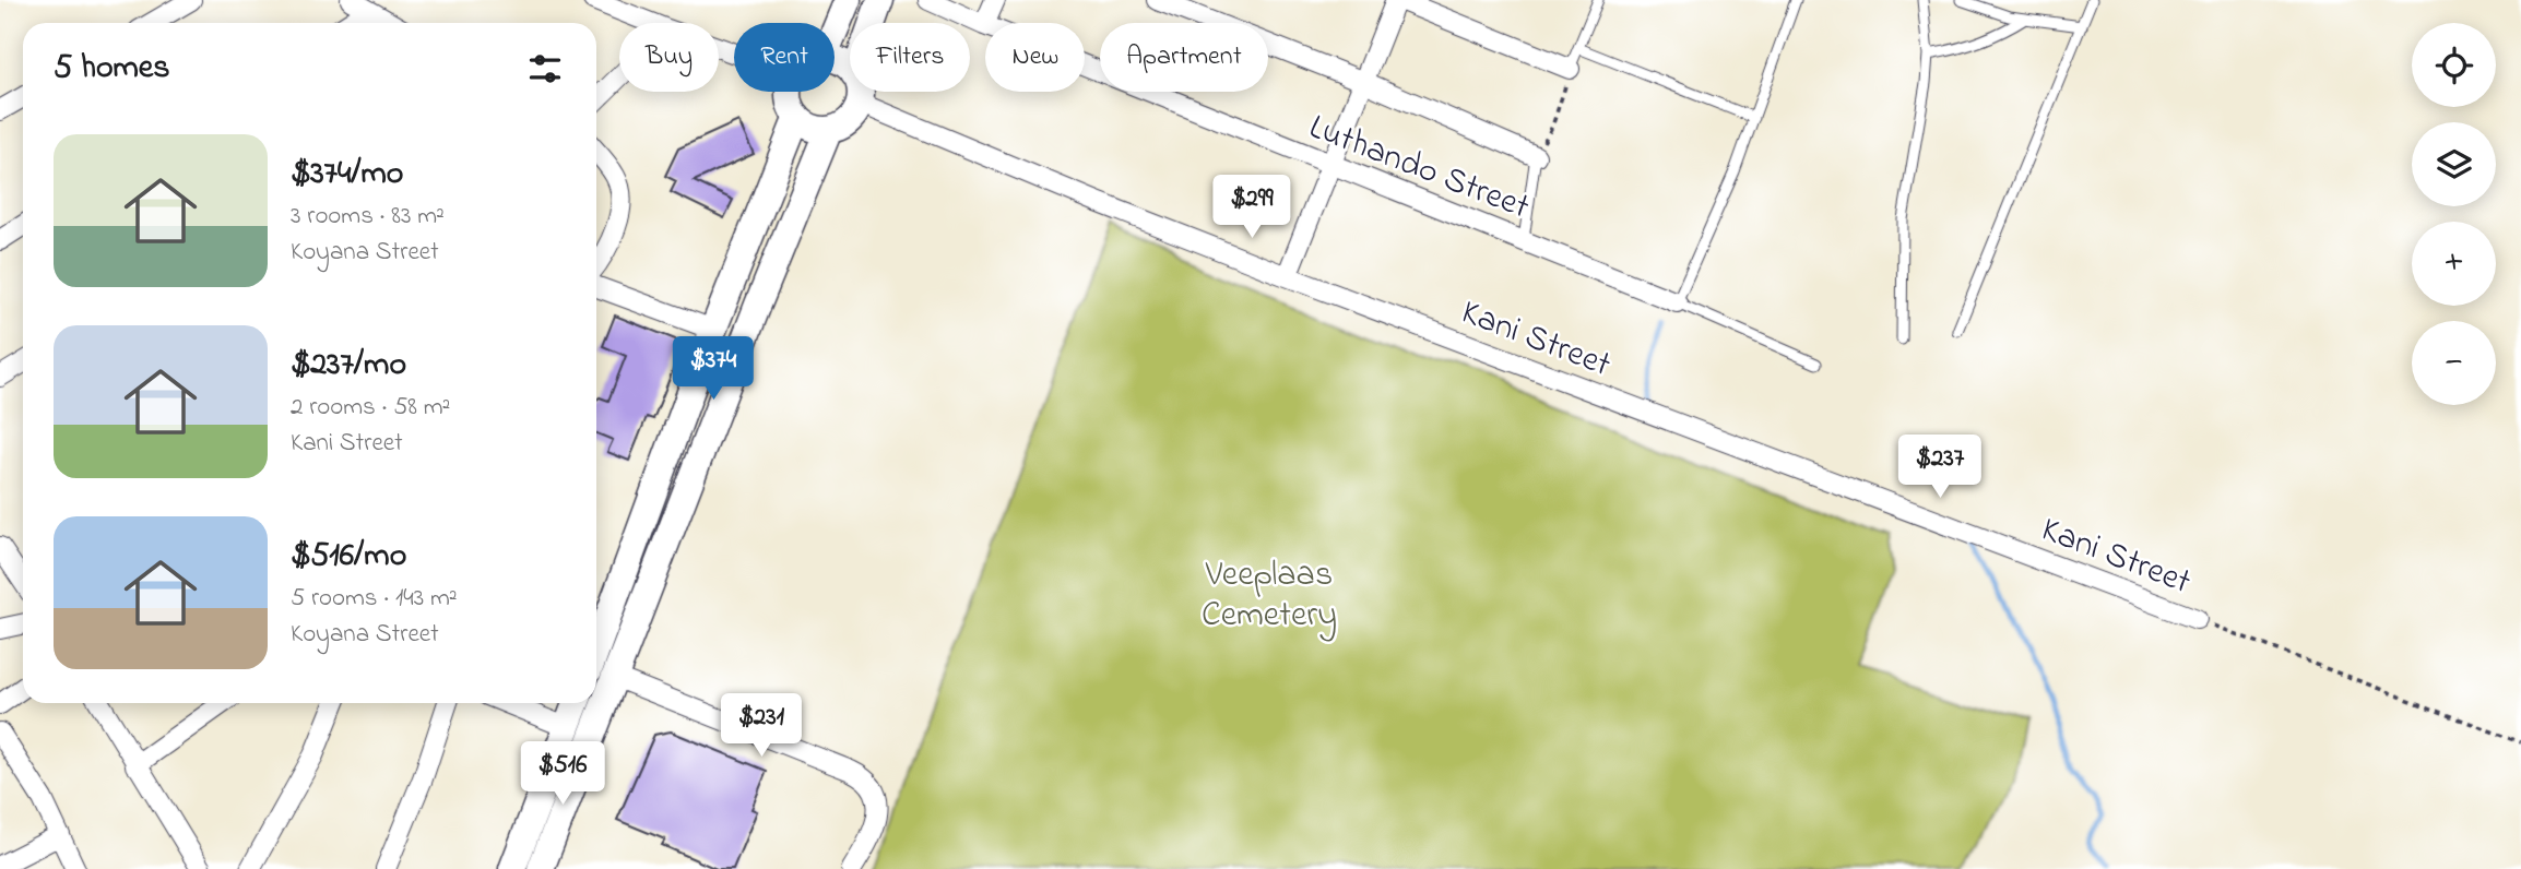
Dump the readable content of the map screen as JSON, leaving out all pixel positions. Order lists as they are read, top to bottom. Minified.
{"streets":{"street":["Luthando Street","Kani Street"]},"parks":["Veeplaas Cemetery"],"page":{"map_buttons":["+","−"],"chip":["Buy","Rent","Filters","New","Apartment"],"heading":"5 homes","list":[{"name":"$374/mo","note":"3 rooms · 83 m² · Koyana Street"},{"name":"$237/mo","note":"2 rooms · 58 m² · Kani Street"},{"name":"$516/mo","note":"5 rooms · 143 m² · Koyana Street"}],"price":["$299","$374","$237","$231","$516"]}}
